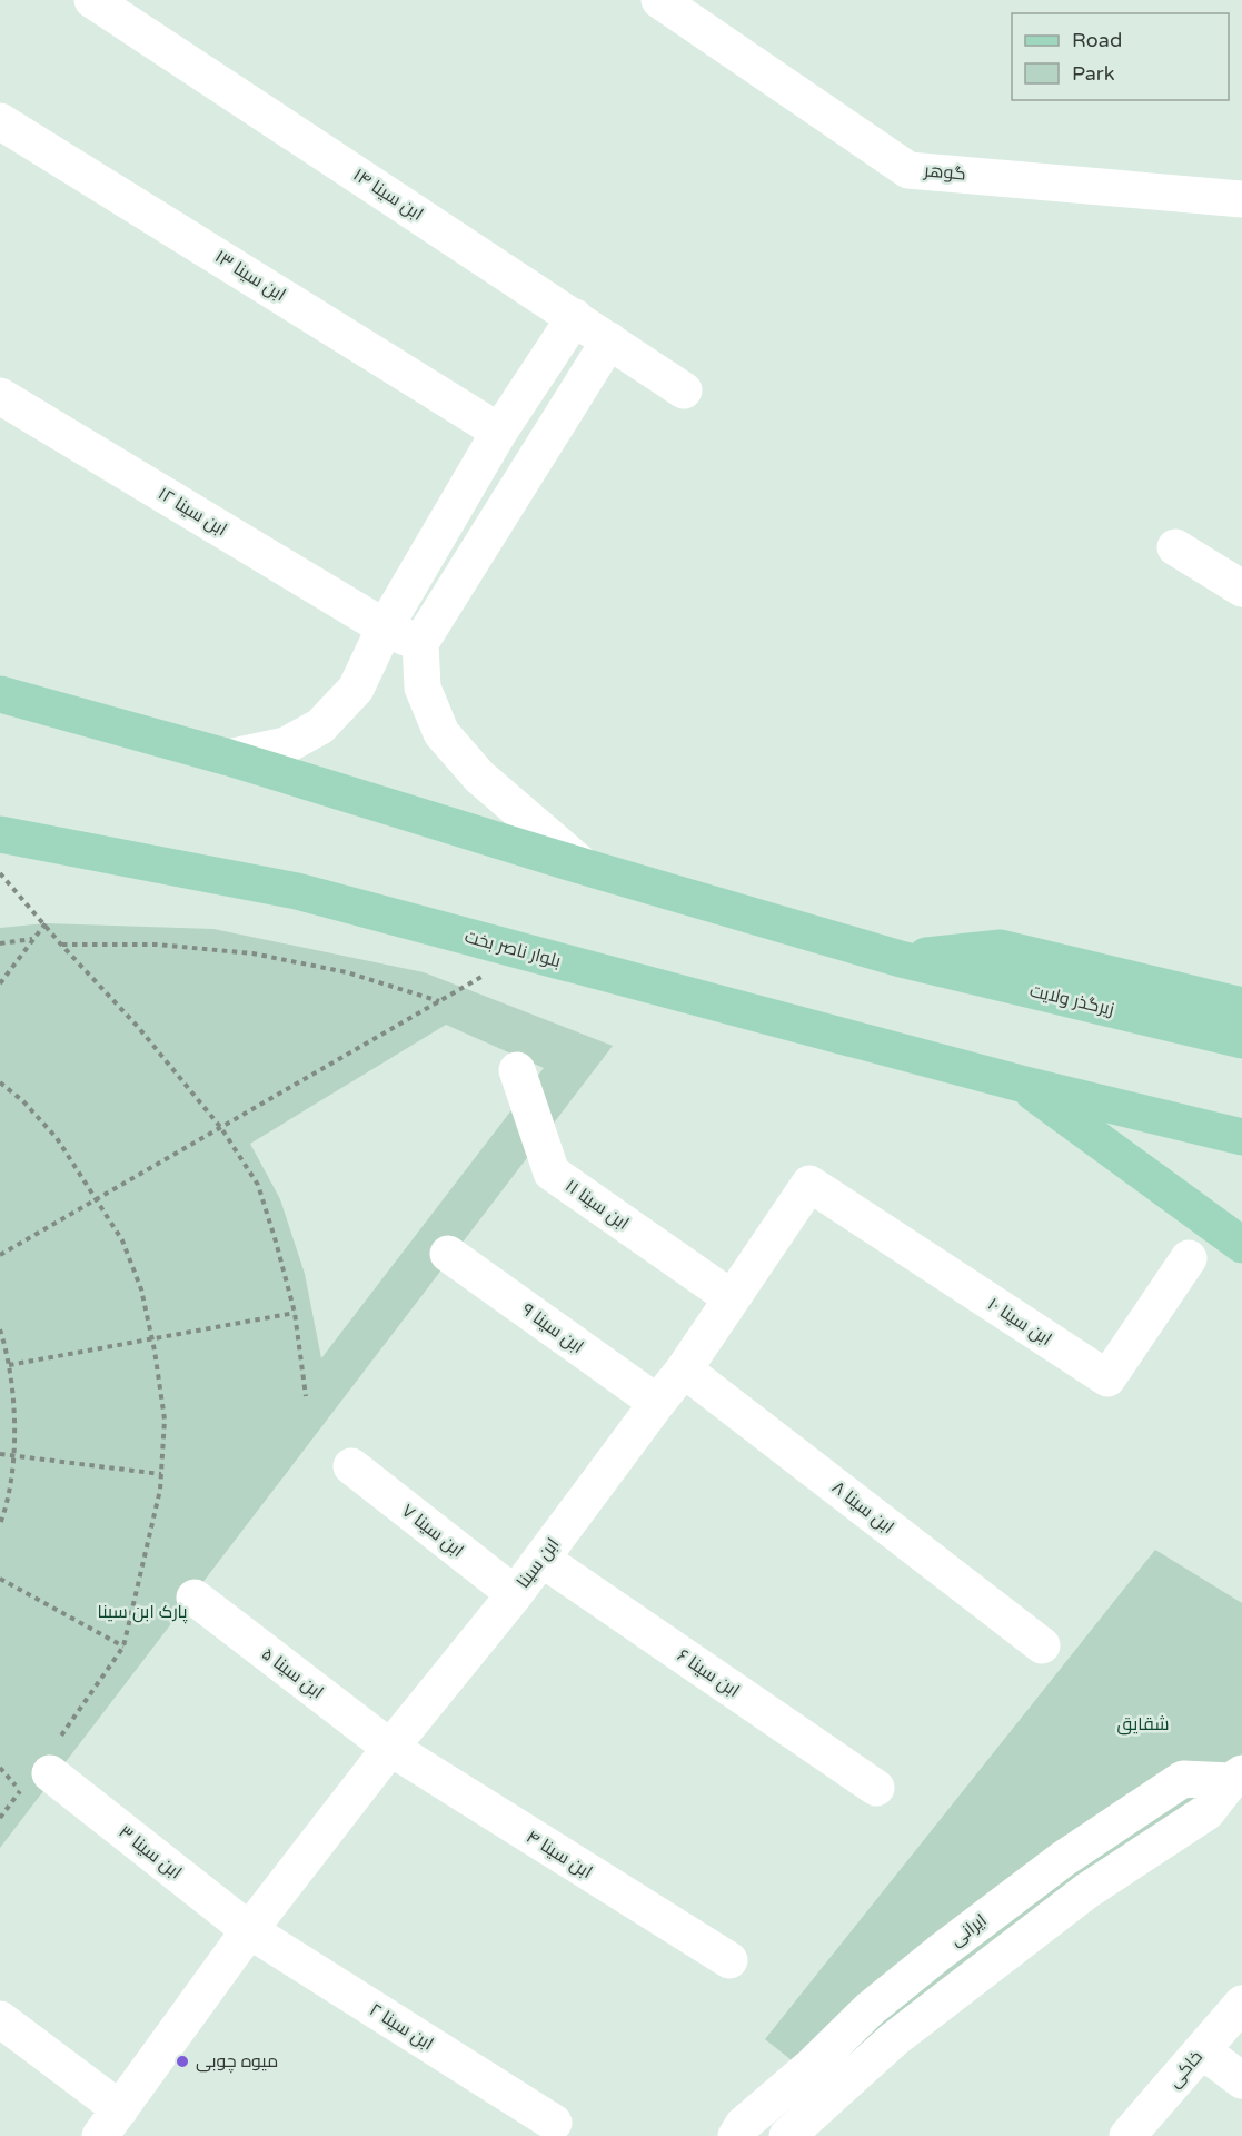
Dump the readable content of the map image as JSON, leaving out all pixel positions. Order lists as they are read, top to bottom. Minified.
{"streets":{"main road":["بلوار ناصر بخت","زیرگذر ولایت"],"street":["گوهر","ابن سینا ۱۴","ابن سینا ۱۳","ابن سینا ۱۲","ابن سینا ۱۱","ابن سینا ۱۰","ابن سینا ۹","ابن سینا ۸","ابن سینا ۷","ابن سینا","ابن سینا ۵","ابن سینا ۶","ابن سینا ۳","ابن سینا ۴","ایرانی","ابن سینا ۲","خاکی"]},"crossings":[["ابن سینا ۱۱","ابن سینا"],["ابن سینا ۱۰","ابن سینا"],["ابن سینا ۹","ابن سینا"],["ابن سینا ۸","ابن سینا"],["ابن سینا ۷","ابن سینا"],["ابن سینا","ابن سینا ۵"],["ابن سینا","ابن سینا ۶"],["ابن سینا","ابن سینا ۳"],["ابن سینا","ابن سینا ۴"],["ابن سینا","ابن سینا ۲"],["ابن سینا ۵","ابن سینا ۴"],["ابن سینا ۳","ابن سینا ۲"]],"parks":["پارک ابن سینا","شقایق"],"places":["میوه چوبی"],"legend":["Road","Park"]}
